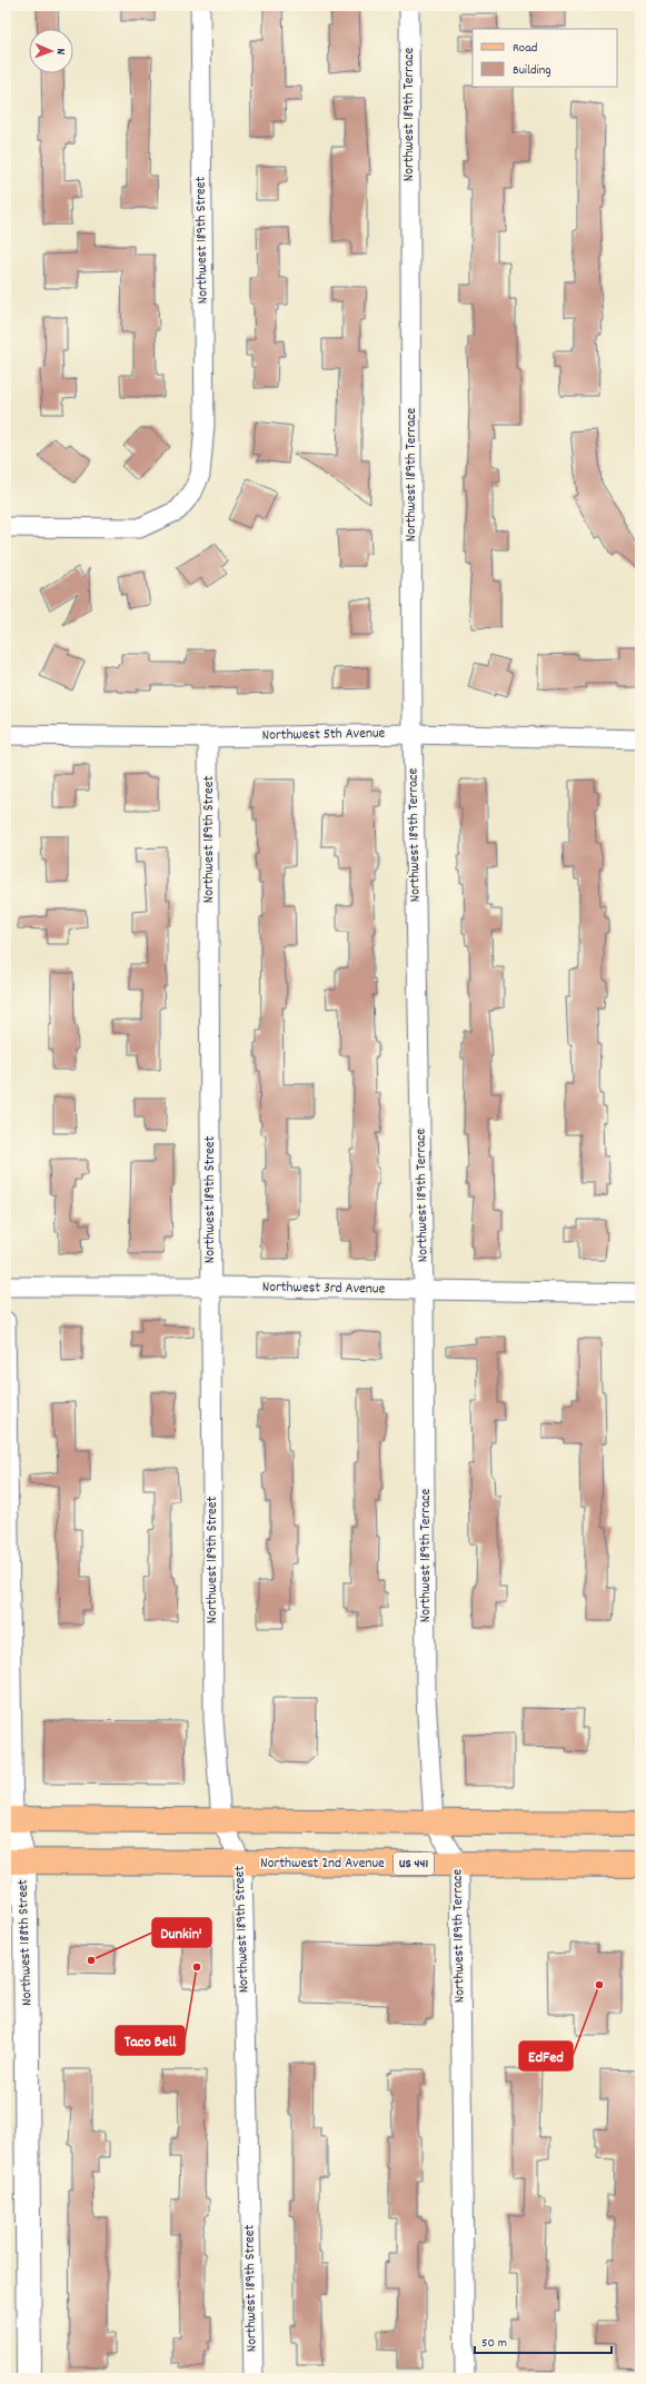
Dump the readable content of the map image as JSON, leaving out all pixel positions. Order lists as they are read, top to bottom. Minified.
{"streets":{"main road":["Northwest 2nd Avenue","US 441"],"street":["Northwest 189th Terrace","Northwest 189th Street","Northwest 5th Avenue","Northwest 3rd Avenue","Northwest 188th Street"]},"crossings":[["Northwest 189th Terrace","Northwest 5th Avenue"],["Northwest 189th Terrace","Northwest 3rd Avenue"],["Northwest 189th Terrace","Northwest 2nd Avenue"],["Northwest 189th Street","Northwest 5th Avenue"],["Northwest 189th Street","Northwest 3rd Avenue"],["Northwest 189th Street","Northwest 2nd Avenue"],["Northwest 2nd Avenue","Northwest 188th Street"]],"places":["Dunkin'","Taco Bell","EdFed"],"legend":["Road","Building"],"scale_bar":"50 m","north":"right"}
